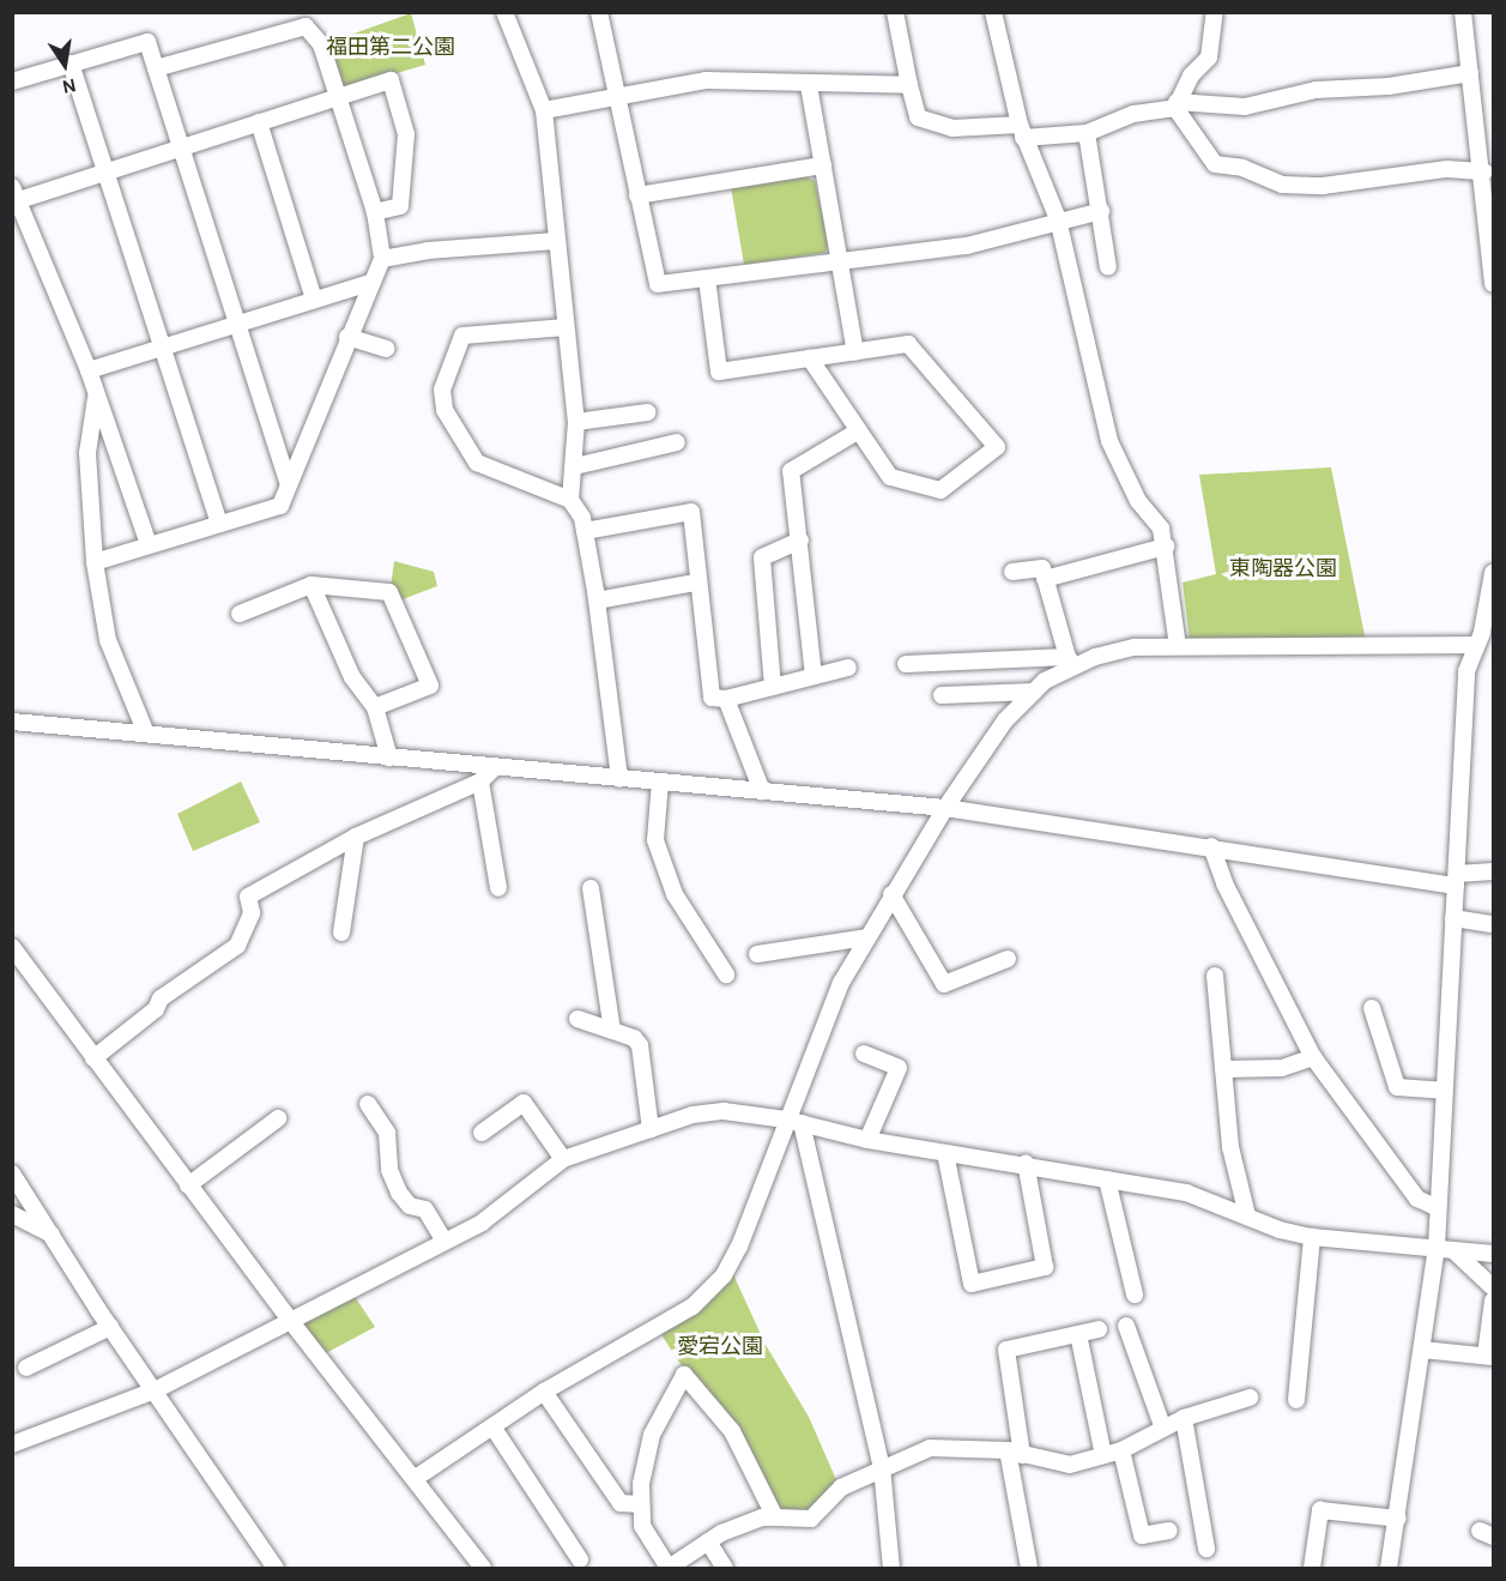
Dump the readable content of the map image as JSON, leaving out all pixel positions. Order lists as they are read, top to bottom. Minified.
{"parks":["福田第二公園","東陶器公園","愛宕公園"],"north":"bottom"}
